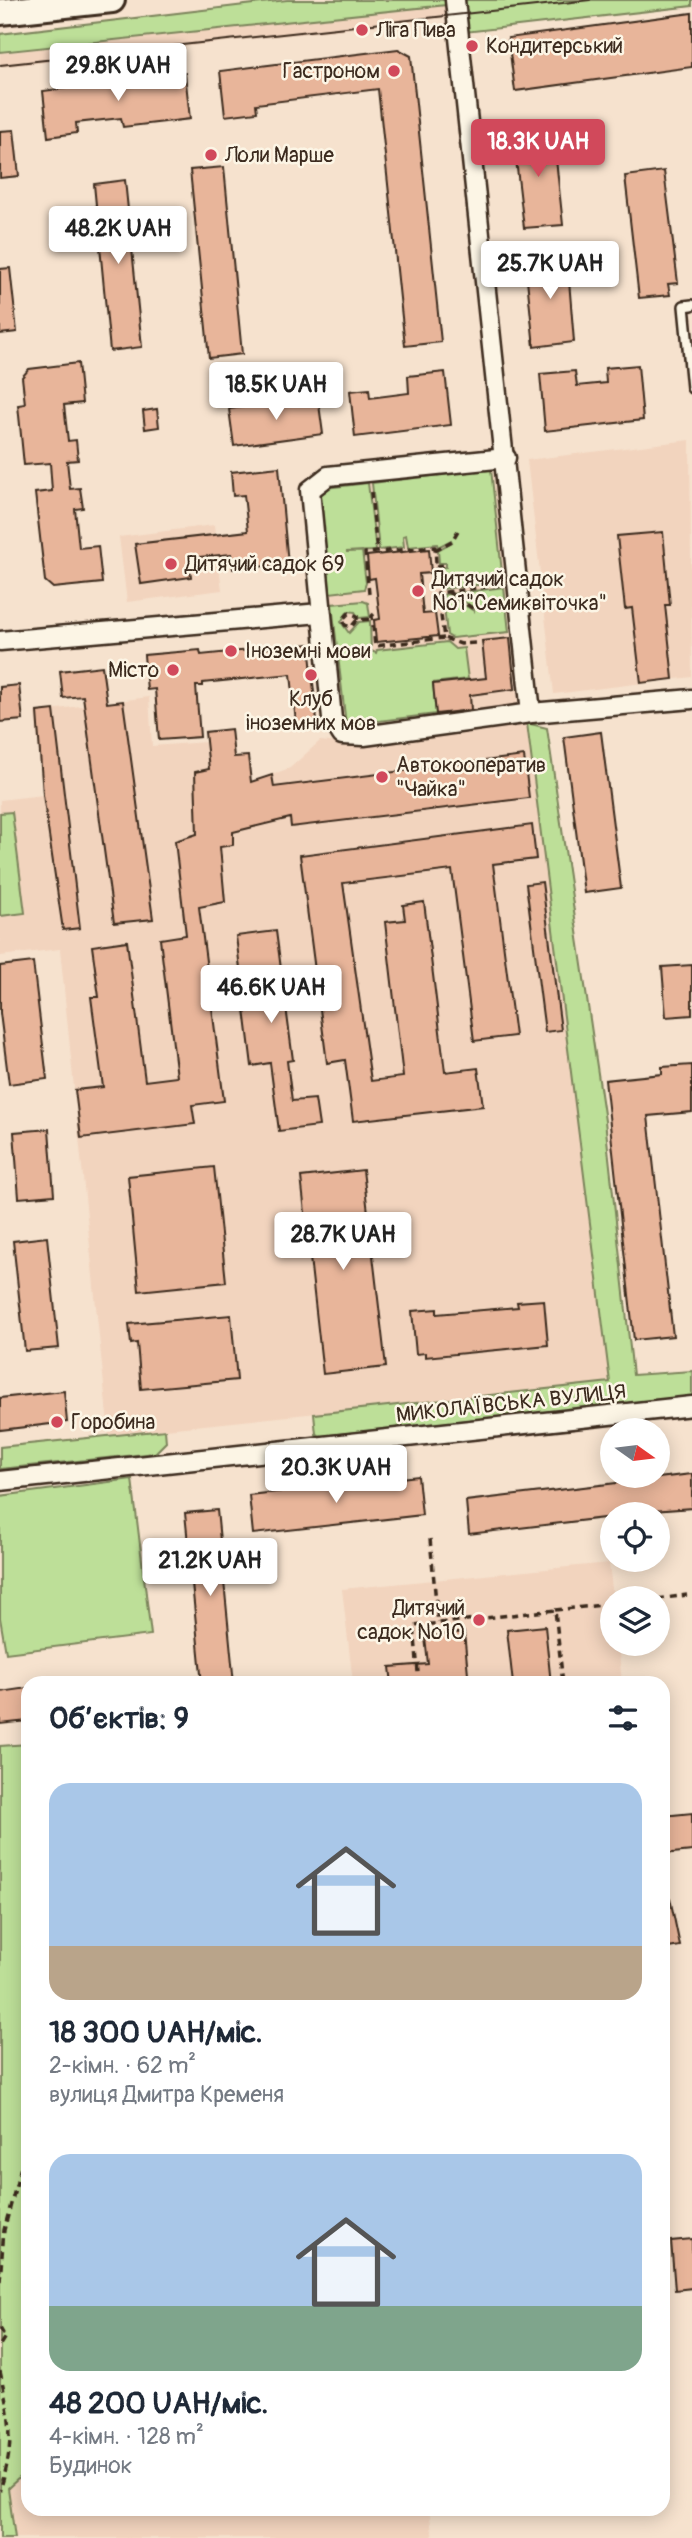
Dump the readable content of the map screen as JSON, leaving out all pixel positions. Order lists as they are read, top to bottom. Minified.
{"streets":{"street":["МИКОЛАЇВСЬКА ВУЛИЦЯ"]},"places":["Ліга Пива","Кондитерський","Гастроном","Лоли Марше","Дитячий садок 69","Дитячий садок №1\"Семиквіточка\"","Іноземні мови","Місто","Клуб іноземних мов","Автокооператив \"Чайка\"","Горобина","Дитячий садок №10"],"north":"right","page":{"price":["29.8K UAH","18.3K UAH","48.2K UAH","25.7K UAH","18.5K UAH","46.6K UAH","28.7K UAH","20.3K UAH","21.2K UAH"],"heading":"Об’єктів: 9","list":[{"name":"18 300 UAH/міс.","note":"2-кімн. · 62 m² · вулиця Дмитра Кременя"},{"name":"48 200 UAH/міс.","note":"4-кімн. · 128 m² · Будинок"}]}}
